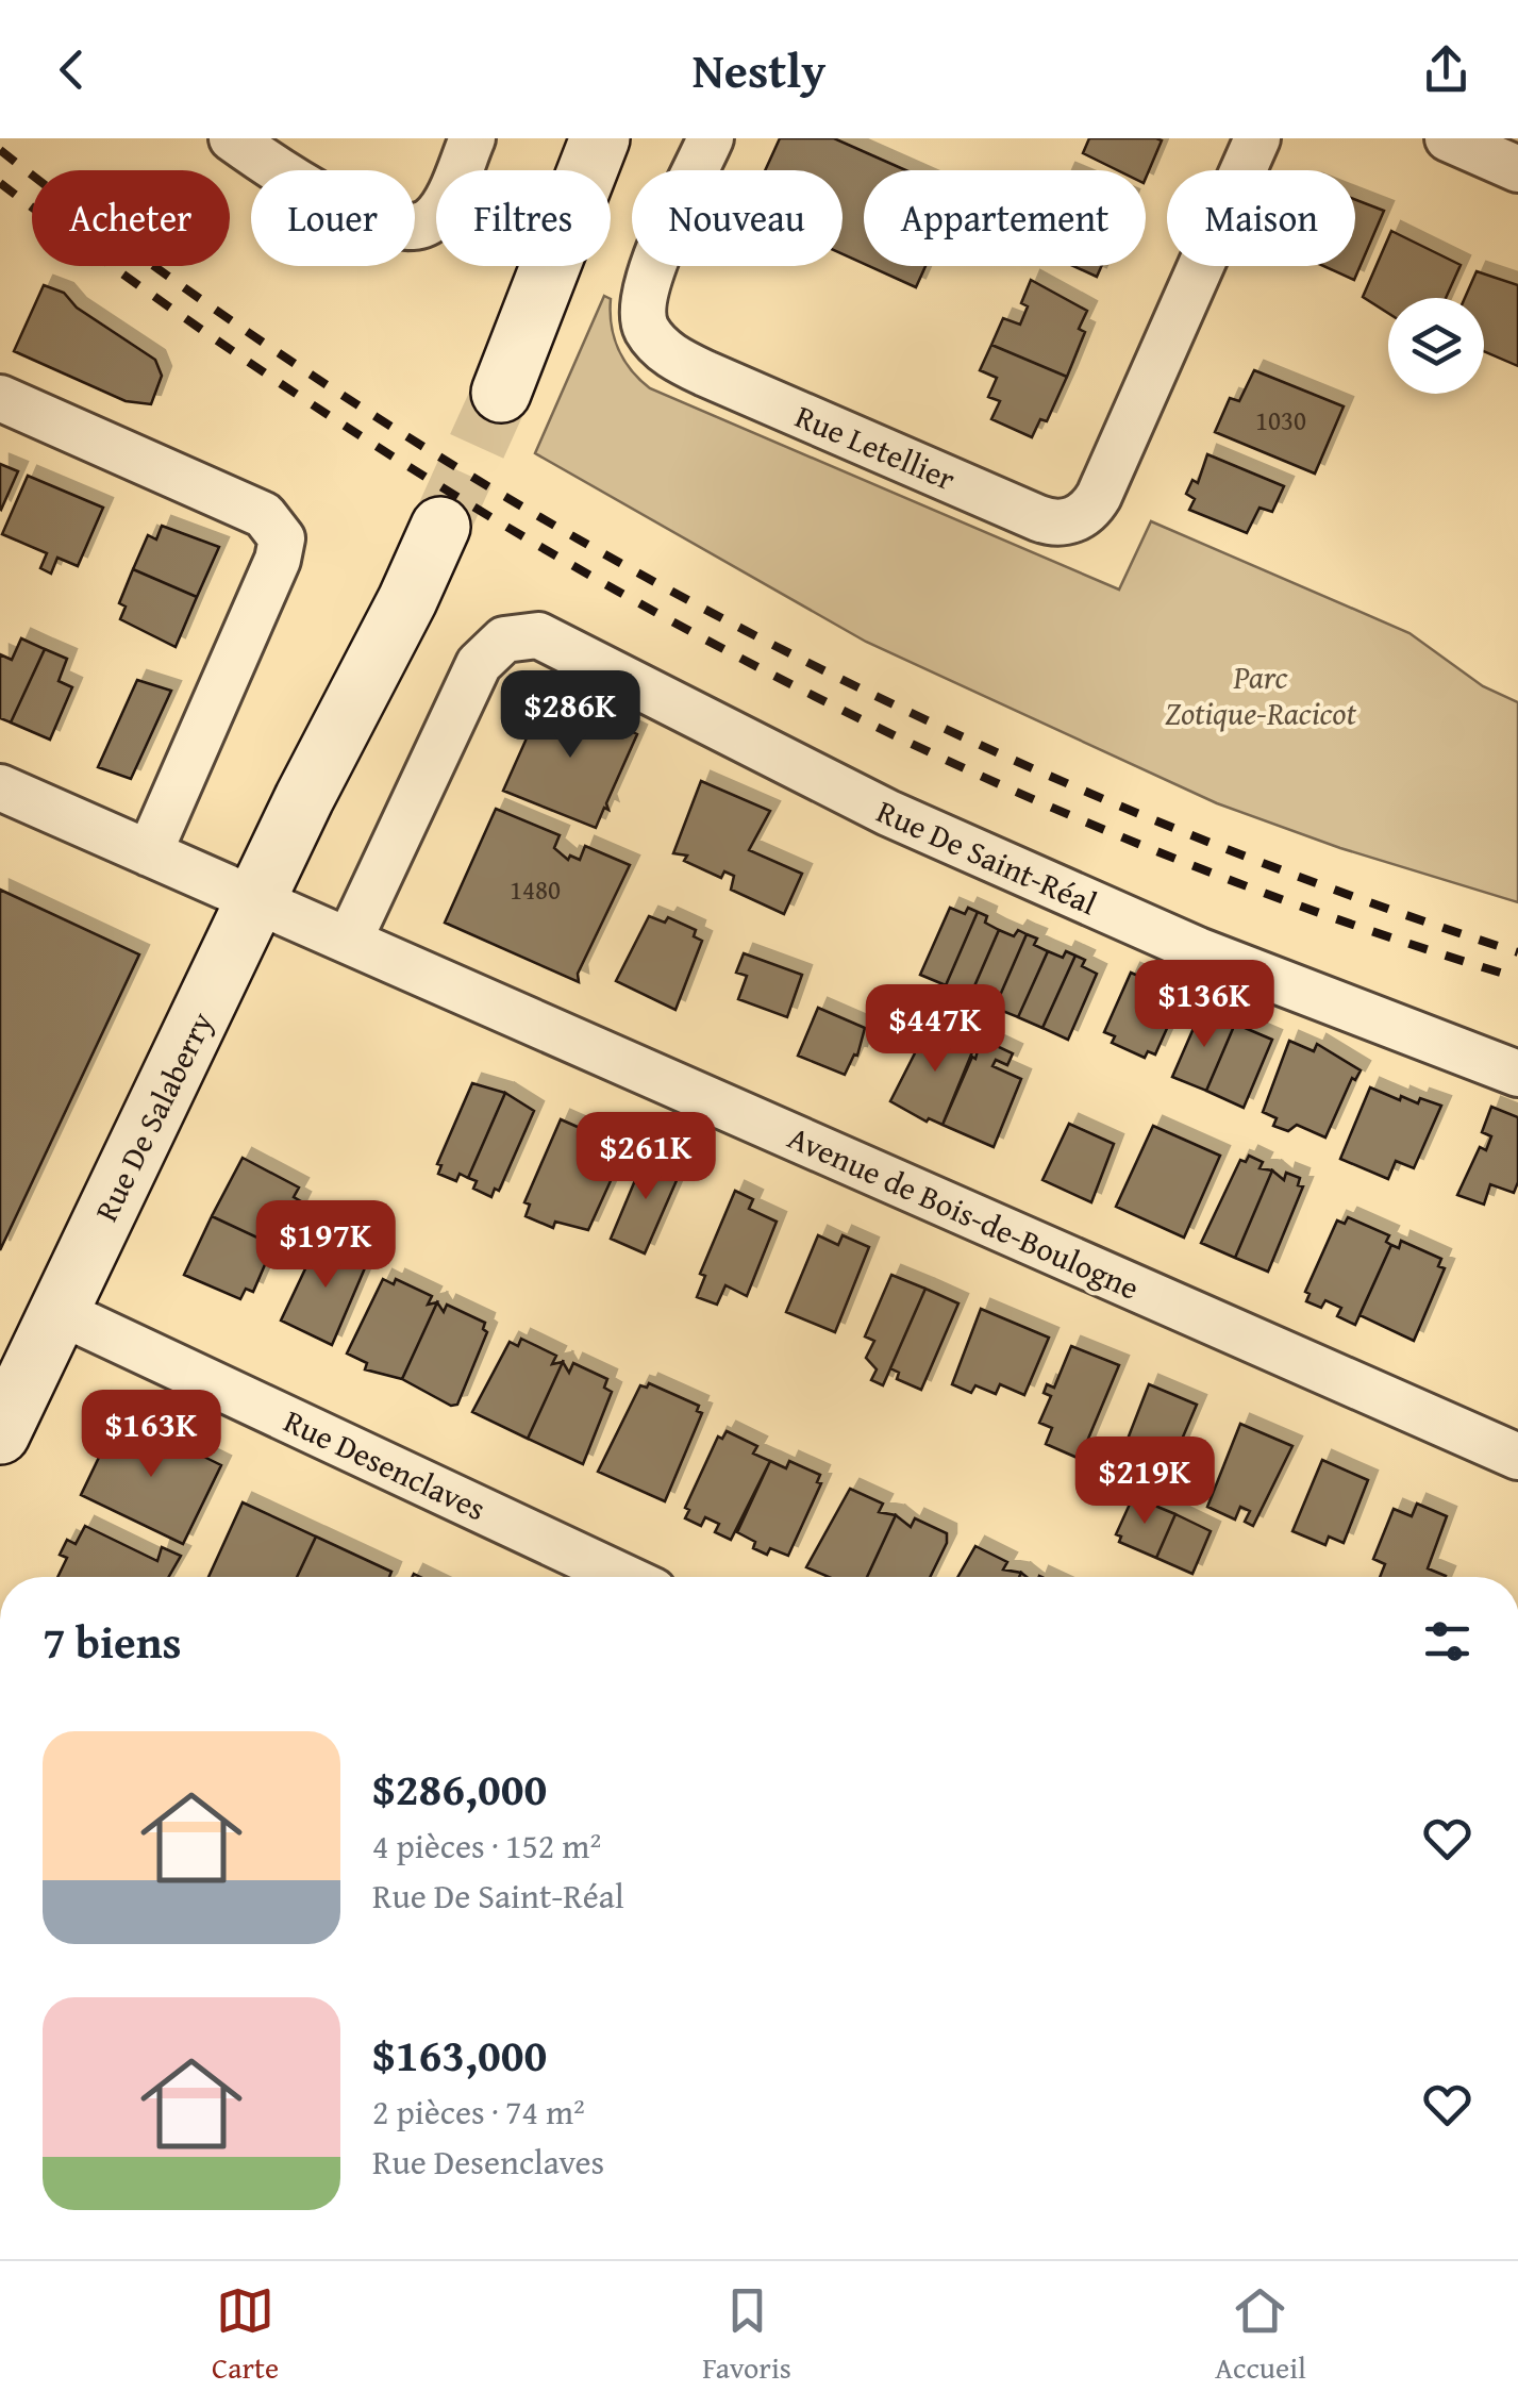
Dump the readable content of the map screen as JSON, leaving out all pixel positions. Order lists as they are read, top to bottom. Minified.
{"streets":{"main road":["Rue De Salaberry"],"street":["Rue Letellier","Rue De Saint-Réal","Avenue de Bois-de-Boulogne","Rue Desenclaves"]},"crossings":[["Rue De Saint-Réal","Avenue de Bois-de-Boulogne"],["Rue De Salaberry","Avenue de Bois-de-Boulogne"],["Rue De Salaberry","Rue Desenclaves"]],"parks":["Parc Zotique-Racicot"],"house_numbers":["1030","1480"],"page":{"header":"Nestly","chip":["Acheter","Louer","Filtres","Nouveau","Appartement","Maison"],"price":["$286K","$136K","$447K","$261K","$197K","$163K","$219K"],"heading":"7 biens","list":[{"name":"$286,000","note":"4 pièces · 152 m² · Rue De Saint-Réal"},{"name":"$163,000","note":"2 pièces · 74 m² · Rue Desenclaves"}],"tabs":["Carte","Favoris","Accueil"]}}
